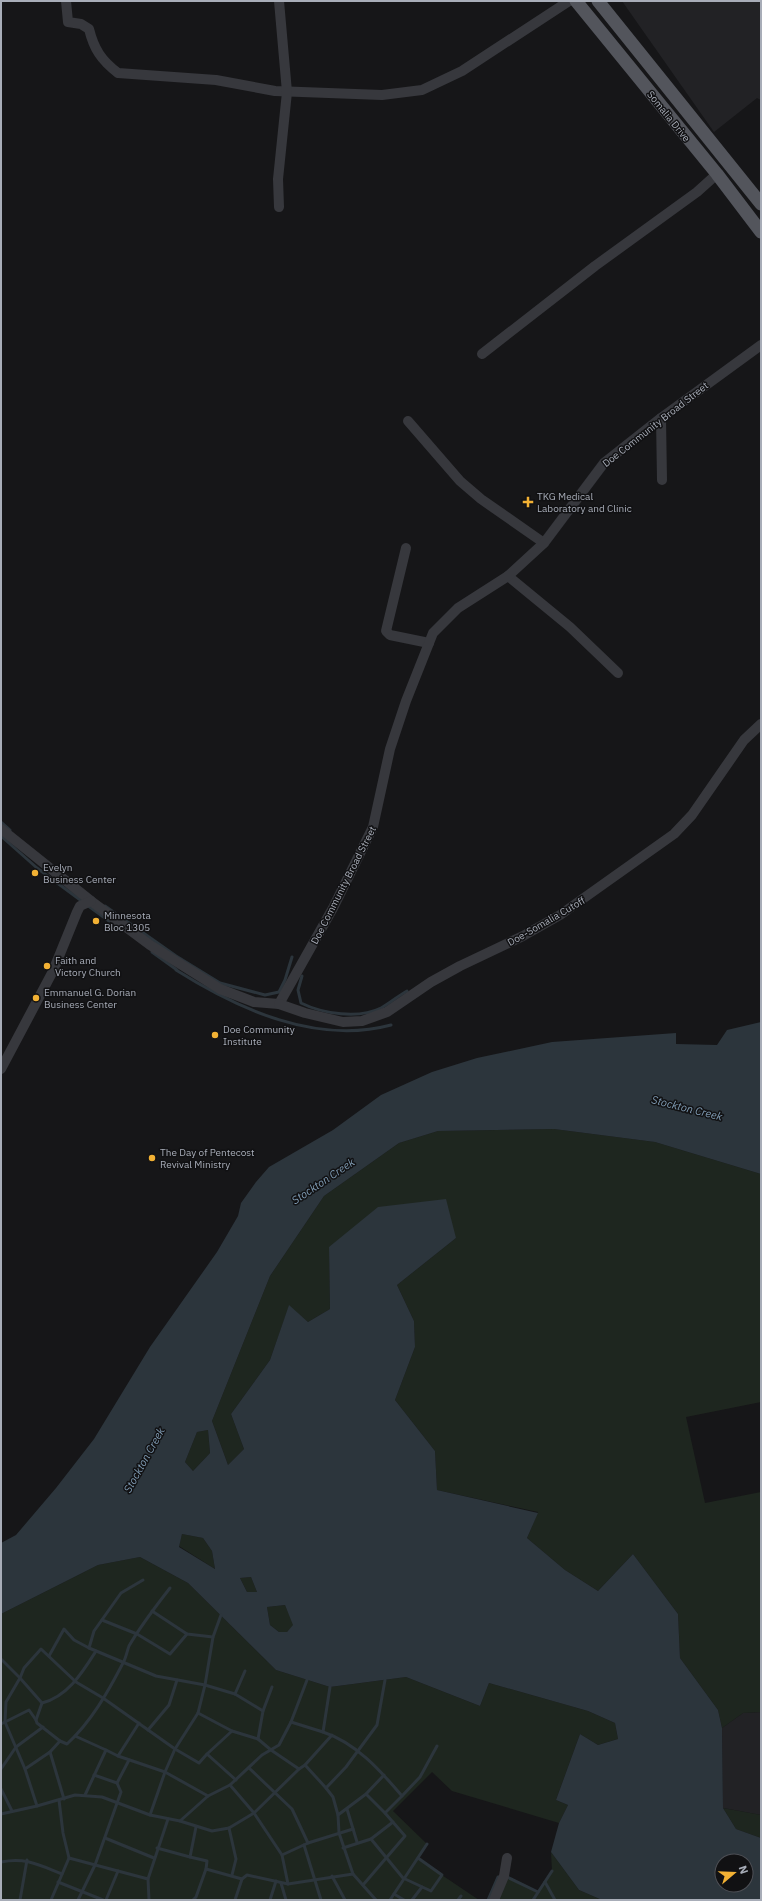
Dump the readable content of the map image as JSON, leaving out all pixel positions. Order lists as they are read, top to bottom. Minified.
{"streets":{"main road":["Somalia Drive"],"street":["Doe Community Broad Street","Doe-Somalia Cutoff"]},"crossings":[["Doe Community Broad Street","Doe-Somalia Cutoff"]],"water":["Stockton Creek"],"places":{"health":["TKG Medical Laboratory and Clinic"],"other":["Evelyn Business Center","Minnesota Bloc 1305","Faith and Victory Church","Emmanuel G. Dorian Business Center","Doe Community Institute","The Day of Pentecost Revival Ministry"]},"north":"right"}
